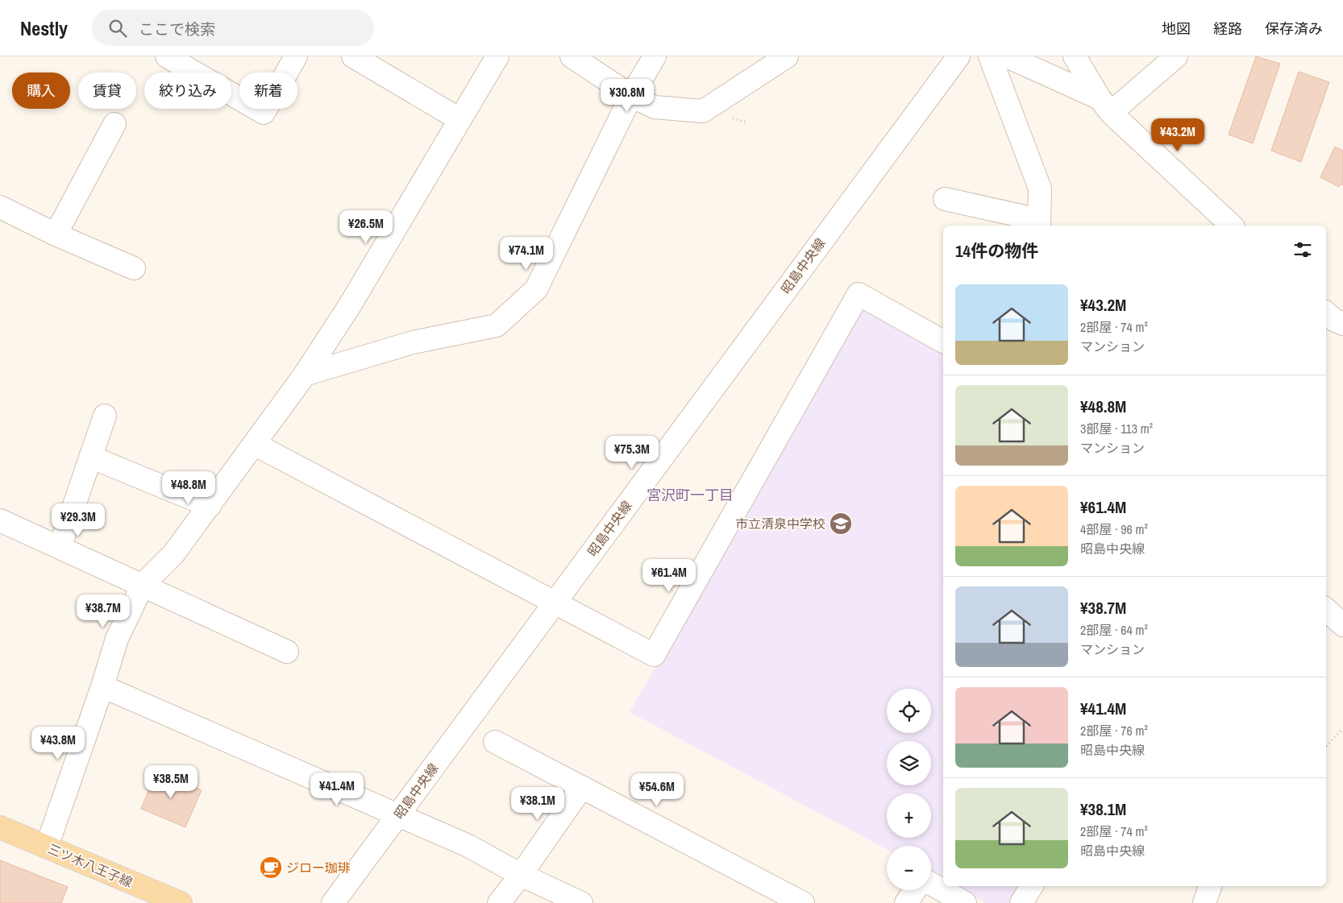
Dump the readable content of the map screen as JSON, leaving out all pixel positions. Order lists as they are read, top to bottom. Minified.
{"streets":{"main road":["三ツ木八王子線"],"street":["昭島中央線"]},"districts":["宮沢町一丁目"],"places":{"school or university":["市立清泉中学校"],"cafe":["ジロー珈琲"]},"page":{"header":"Nestly","search":"ここで検索","nav":["地図","経路","保存済み"],"chip":["購入","賃貸","絞り込み","新着"],"price":["¥30.8M","¥43.2M","¥26.5M","¥74.1M","¥75.3M","¥48.8M","¥29.3M","¥61.4M","¥38.7M","¥43.8M","¥38.5M","¥41.4M","¥54.6M","¥38.1M"],"heading":"14件の物件","list":[{"name":"¥43.2M","note":"2部屋 · 74 m² · マンション"},{"name":"¥48.8M","note":"3部屋 · 113 m² · マンション"},{"name":"¥61.4M","note":"4部屋 · 96 m² · 昭島中央線"},{"name":"¥38.7M","note":"2部屋 · 64 m² · マンション"},{"name":"¥41.4M","note":"2部屋 · 76 m² · 昭島中央線"},{"name":"¥38.1M","note":"2部屋 · 74 m² · 昭島中央線"}],"map_buttons":["+","−"]}}
